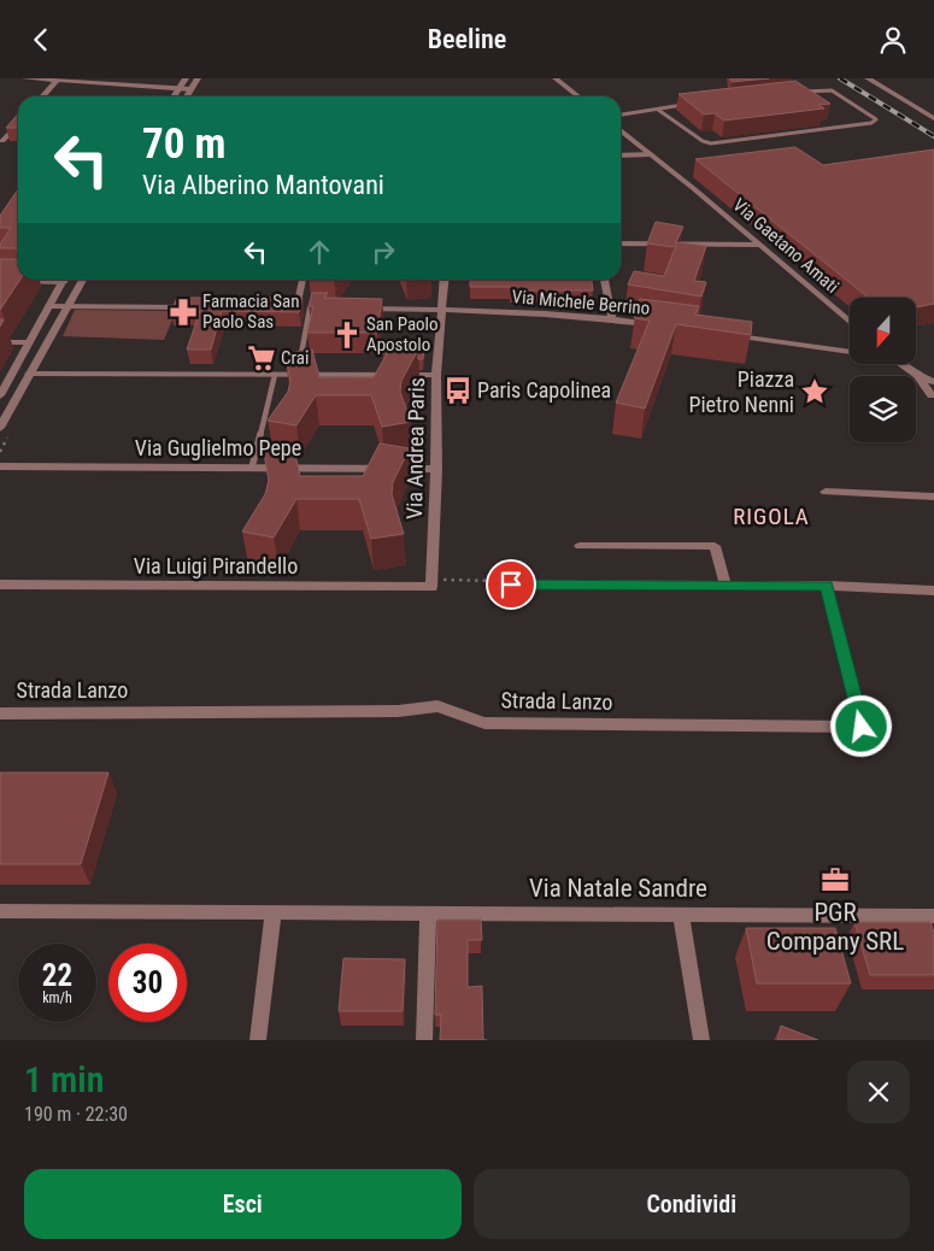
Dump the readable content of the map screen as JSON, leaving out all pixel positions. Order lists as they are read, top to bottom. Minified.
{"streets":{"street":["Via Gaetano Amati","Via Michele Berrino","Via Guglielmo Pepe","Via Andrea Paris","Via Luigi Pirandello","Strada Lanzo","Via Natale Sandre"]},"crossings":[["Via Michele Berrino","Via Andrea Paris"],["Via Guglielmo Pepe","Via Andrea Paris"],["Via Andrea Paris","Via Luigi Pirandello"]],"districts":["RIGOLA"],"places":{"pharmacy":["Farmacia San Paolo Sas"],"church":["San Paolo Apostolo"],"supermarket":["Crai"],"bus stop":["Paris Capolinea"],"place":["Piazza Pietro Nenni"],"office":["PGR Company SRL"]},"north":"bottom","page":{"header":"Beeline","turn":["70 m","Via Alberino Mantovani"],"speed":"22 km/h","limit":"30","heading":["1 min","190 m · 22:30"],"buttons":["Esci","Condividi"]}}
